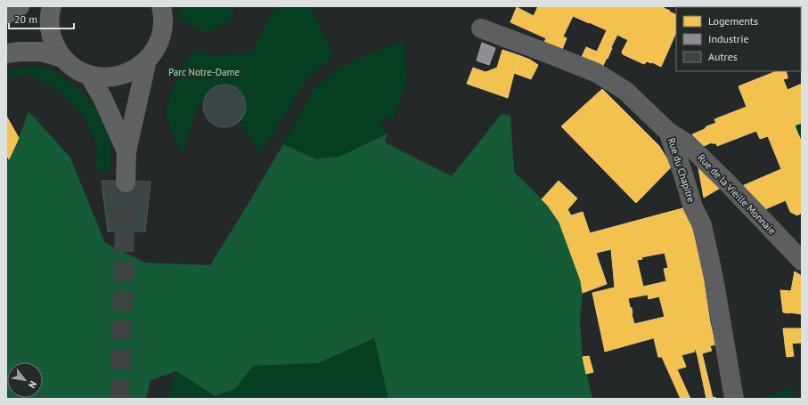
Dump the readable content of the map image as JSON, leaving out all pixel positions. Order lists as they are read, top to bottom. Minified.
{"streets":{"street":["Rue du Chapitre","Rue de la Vieille Monnaie"]},"crossings":[["Rue du Chapitre","Rue de la Vieille Monnaie"]],"parks":["Parc Notre-Dame"],"legend":["Logements","Industrie","Autres"],"scale_bar":"20 m","north":"bottom right"}
